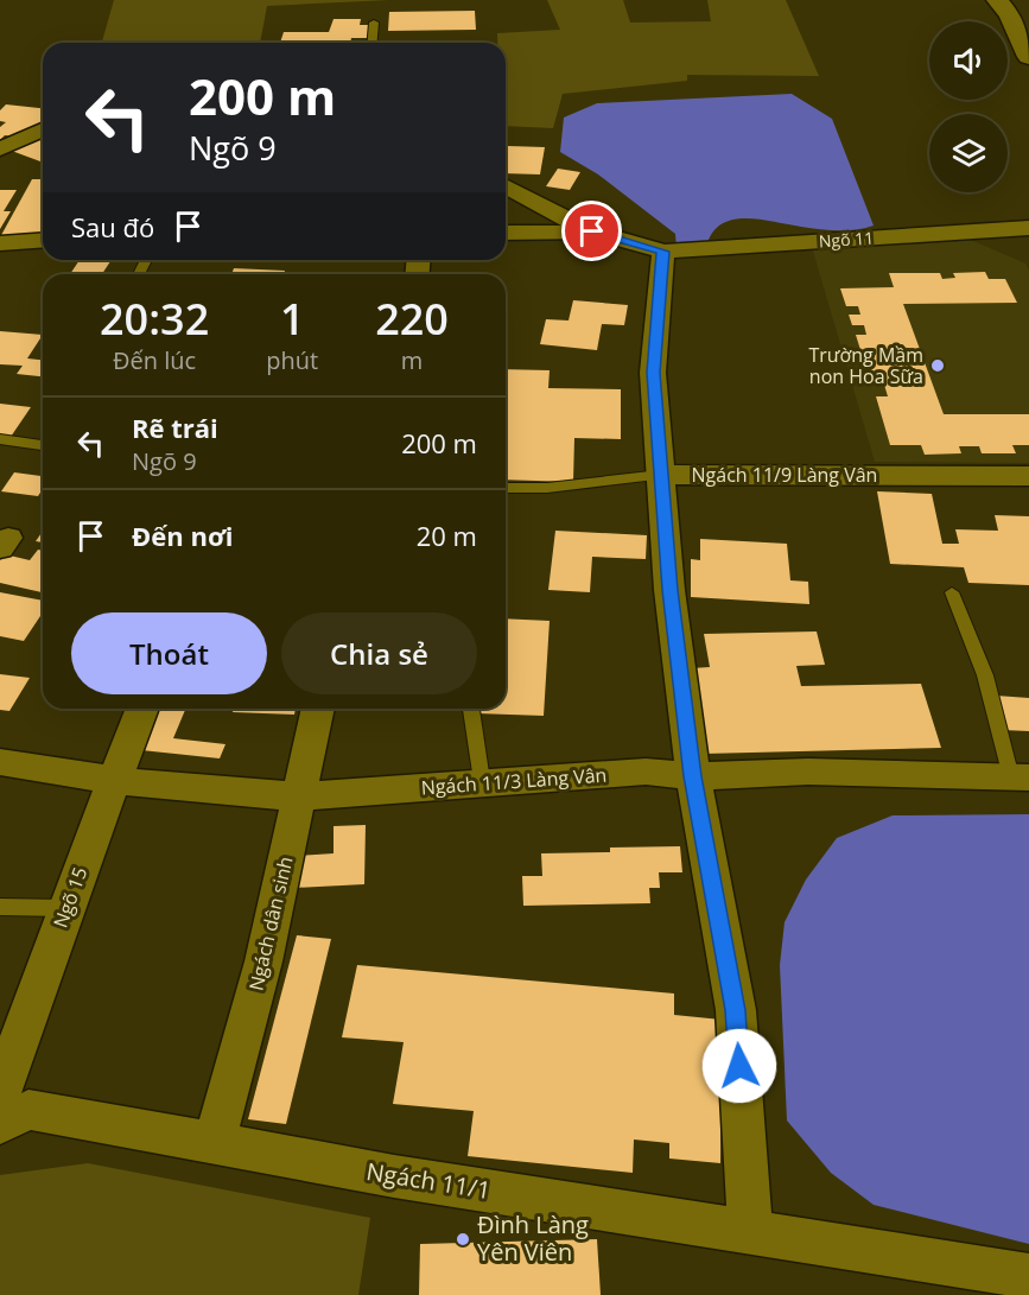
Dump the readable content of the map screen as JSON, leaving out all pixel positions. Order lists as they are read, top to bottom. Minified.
{"streets":{"street":["Ngõ 11","Ngách 11/9 Làng Vân","Ngách 11/3 Làng Vân","Ngõ 15","Ngách dân sinh","Ngách 11/1"]},"crossings":[["Ngách 11/3 Làng Vân","Ngõ 15"],["Ngách 11/3 Làng Vân","Ngách dân sinh"],["Ngách dân sinh","Ngách 11/1"]],"places":["Trường Mầm non Hoa Sữa","Đình Làng Yên Viên"],"page":{"turn":["200 m","Ngõ 9"],"then":"Sau đó","eta":["20:32","Đến lúc","1","phút","220","m"],"list":[{"name":"Rẽ trái","note":"Ngõ 9","value":"200 m"},{"name":"Đến nơi","value":"20 m"}],"buttons":["Thoát","Chia sẻ"]}}
